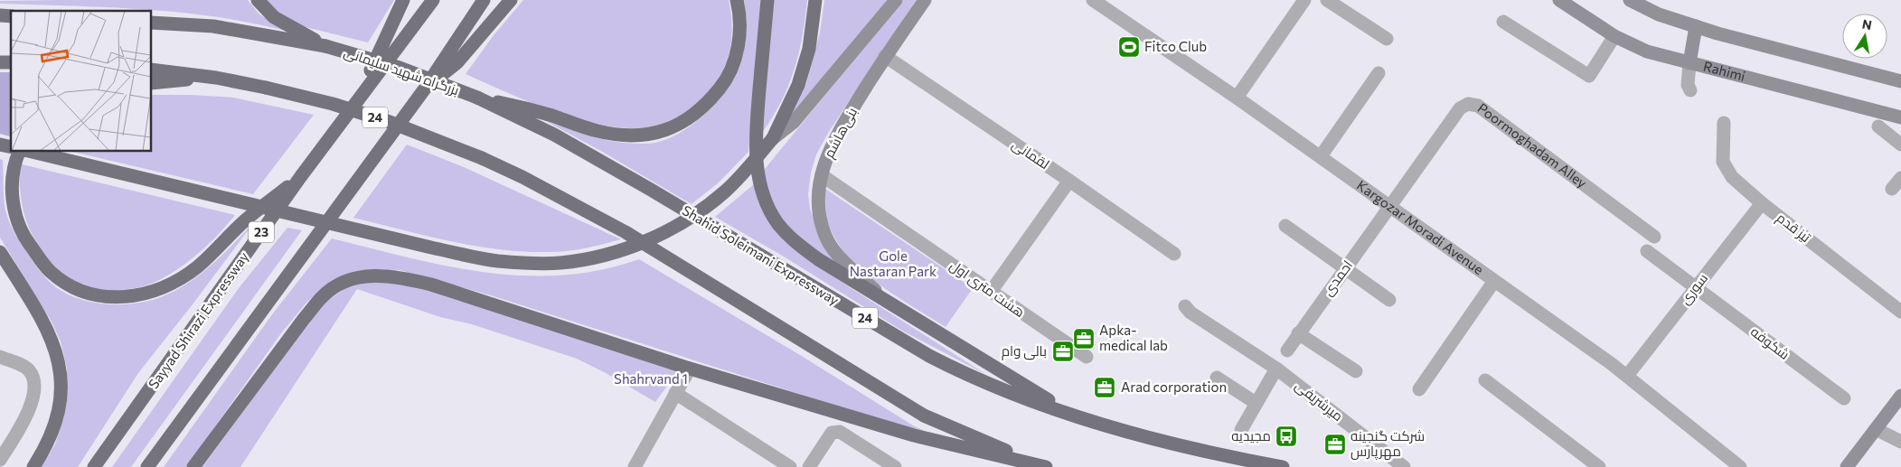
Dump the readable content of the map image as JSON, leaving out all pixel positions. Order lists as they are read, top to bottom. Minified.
{"streets":{"highway":["بزرگراه شهید سلیمانی","24","23","Shahid Soleimani Expressway","Sayyad Shirazi Expressway"],"main road":["Rahimi","بنی‌هاشم"],"street":["Poormoghadam Alley","لقمانی","Kargozar Moradi Avenue","تیز قدم","احمدی","هشت متری اول","سوری","شکوفه","میرشریفی"]},"crossings":[["بزرگراه شهید سلیمانی","24"],["بزرگراه شهید سلیمانی","Shahid Soleimani Expressway"],["بنی‌هاشم","لقمانی"],["بنی‌هاشم","هشت متری اول"],["Poormoghadam Alley","Kargozar Moradi Avenue"],["Poormoghadam Alley","احمدی"],["Kargozar Moradi Avenue","احمدی"],["Kargozar Moradi Avenue","سوری"],["تیز قدم","سوری"],["سوری","شکوفه"]],"parks":["Gole Nastaran Park","Shahrvand 1"],"places":{"sports":["Fitco Club"],"office":["Apka- medical lab","بالی وام","Arad corporation","شرکت گنجینه مهرپارس"],"bus stop":["مجیدیه"]},"north":"top"}
